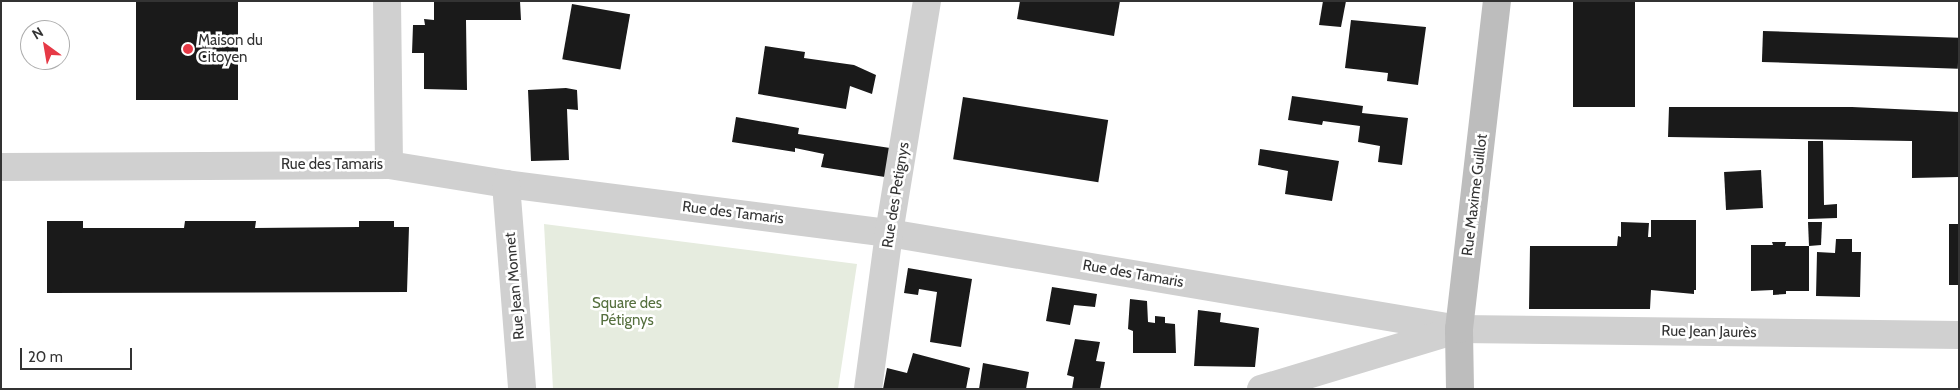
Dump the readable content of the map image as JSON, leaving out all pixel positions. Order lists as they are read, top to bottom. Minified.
{"streets":{"street":["Rue des Tamaris","Rue des Petignys","Rue Maxime Guillot","Rue Jean Monnet","Rue Jean Jaurès"]},"crossings":[["Rue des Tamaris","Rue des Petignys"],["Rue des Tamaris","Rue Maxime Guillot"],["Rue des Tamaris","Rue Jean Monnet"],["Rue des Tamaris","Rue Jean Jaurès"],["Rue Maxime Guillot","Rue Jean Jaurès"]],"parks":["Square des Pétignys"],"places":["Maison du Citoyen"],"scale_bar":"20 m","north":"top left"}
